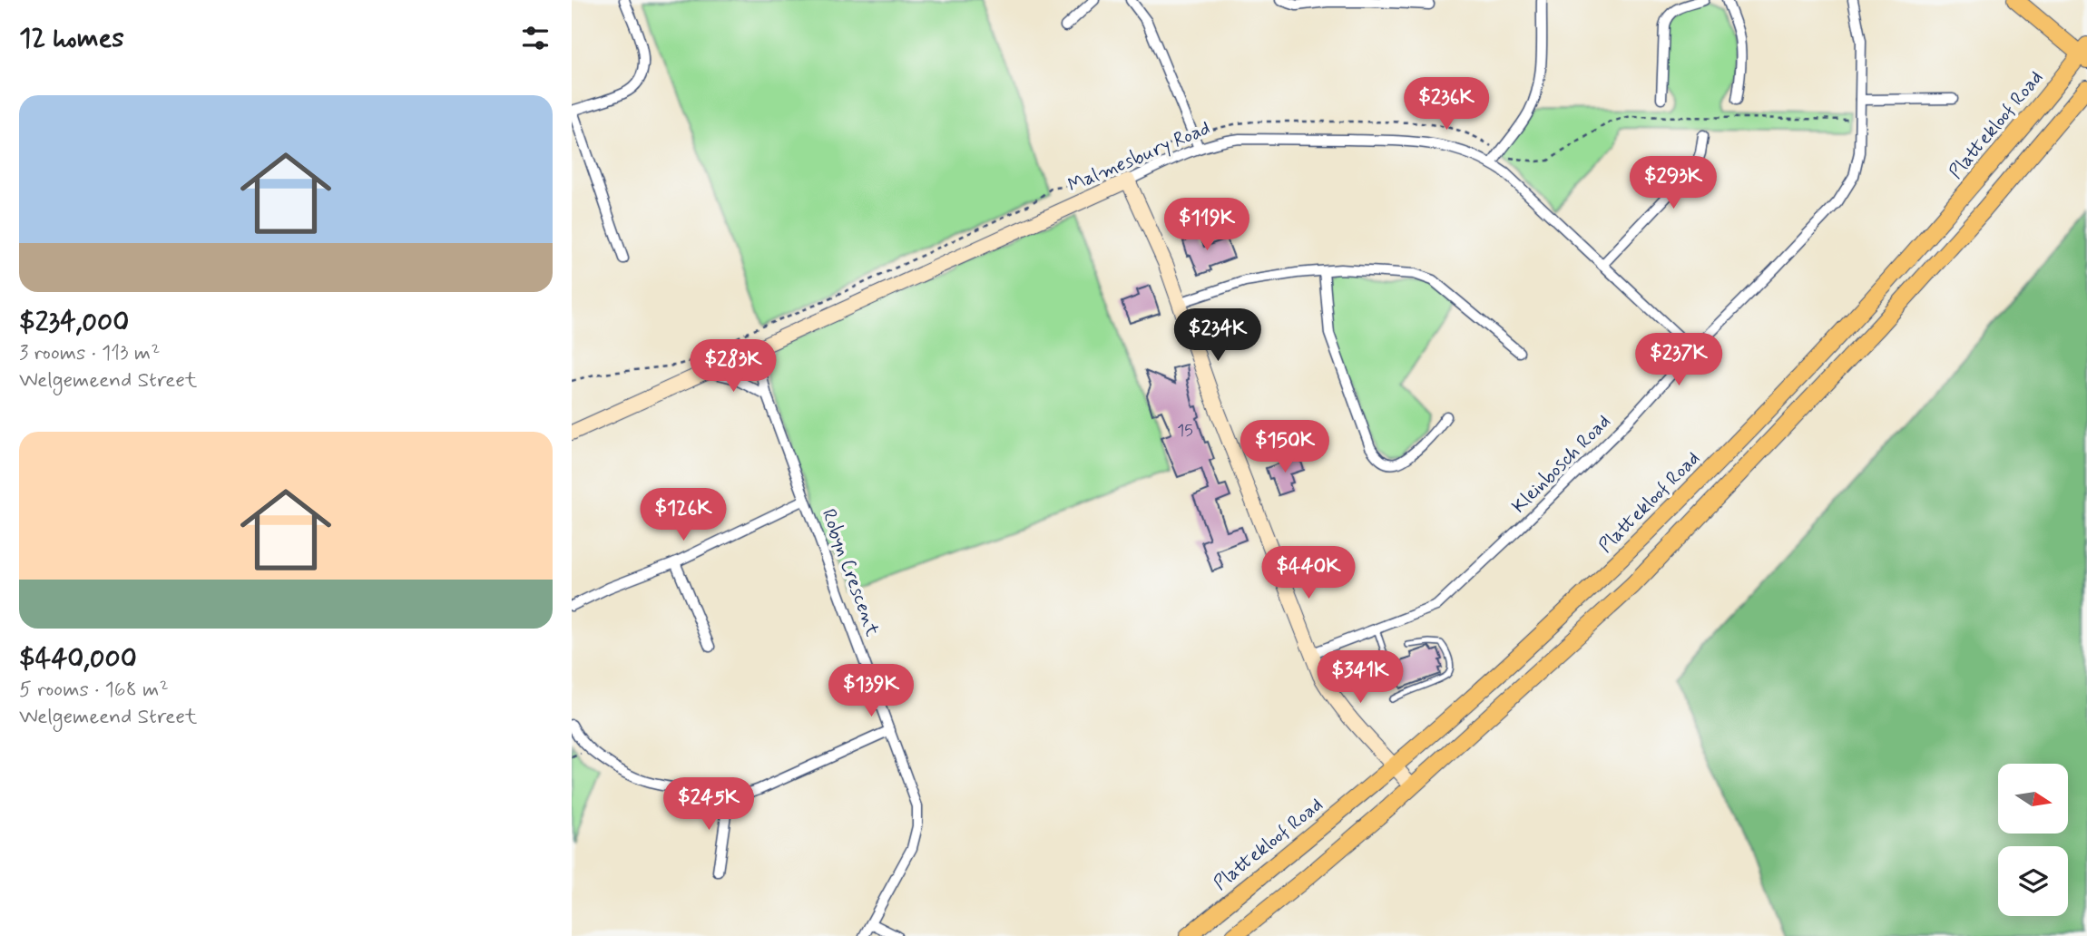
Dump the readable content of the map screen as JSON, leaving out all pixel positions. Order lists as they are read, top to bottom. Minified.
{"streets":{"main road":["Plattekloof Road"],"street":["Malmesbury Road","Kleinbosch Road","Robyn Crescent"]},"crossings":[["Malmesbury Road","Kleinbosch Road"],["Malmesbury Road","Robyn Crescent"]],"house_numbers":["15"],"north":"right","page":{"heading":"12 homes","list":[{"name":"$234,000","note":"3 rooms · 113 m² · Welgemeend Street"},{"name":"$440,000","note":"5 rooms · 168 m² · Welgemeend Street"}],"price":["$236K","$293K","$119K","$234K","$237K","$283K","$150K","$126K","$440K","$341K","$139K","$245K"]}}
